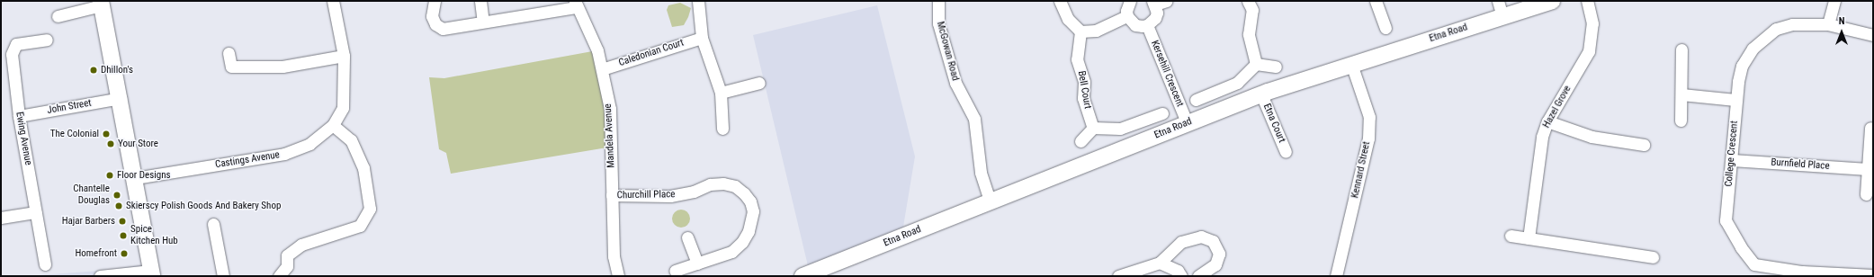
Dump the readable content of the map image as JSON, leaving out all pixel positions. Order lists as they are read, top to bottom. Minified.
{"streets":{"street":["Etna Road","McGowan Road","Caledonian Court","Kersehill Crescent","Bell Court","John Street","Hazel Grove","Etna Court","Mandela Avenue","Ewing Avenue","College Crescent","Castings Avenue","Burnfield Place","Kennard Street","Churchill Place"]},"crossings":[["Etna Road","McGowan Road"],["Etna Road","Kersehill Crescent"],["Etna Road","Etna Court"],["Etna Road","Kennard Street"],["Caledonian Court","Mandela Avenue"],["John Street","Ewing Avenue"],["Mandela Avenue","Churchill Place"],["College Crescent","Burnfield Place"]],"places":["Dhillon's","The Colonial","Your Store","Floor Designs","Chantelle Douglas","Skierscy Polish Goods And Bakery Shop","Hajar Barbers","Spice Kitchen Hub","Homefront"],"north":"top"}
